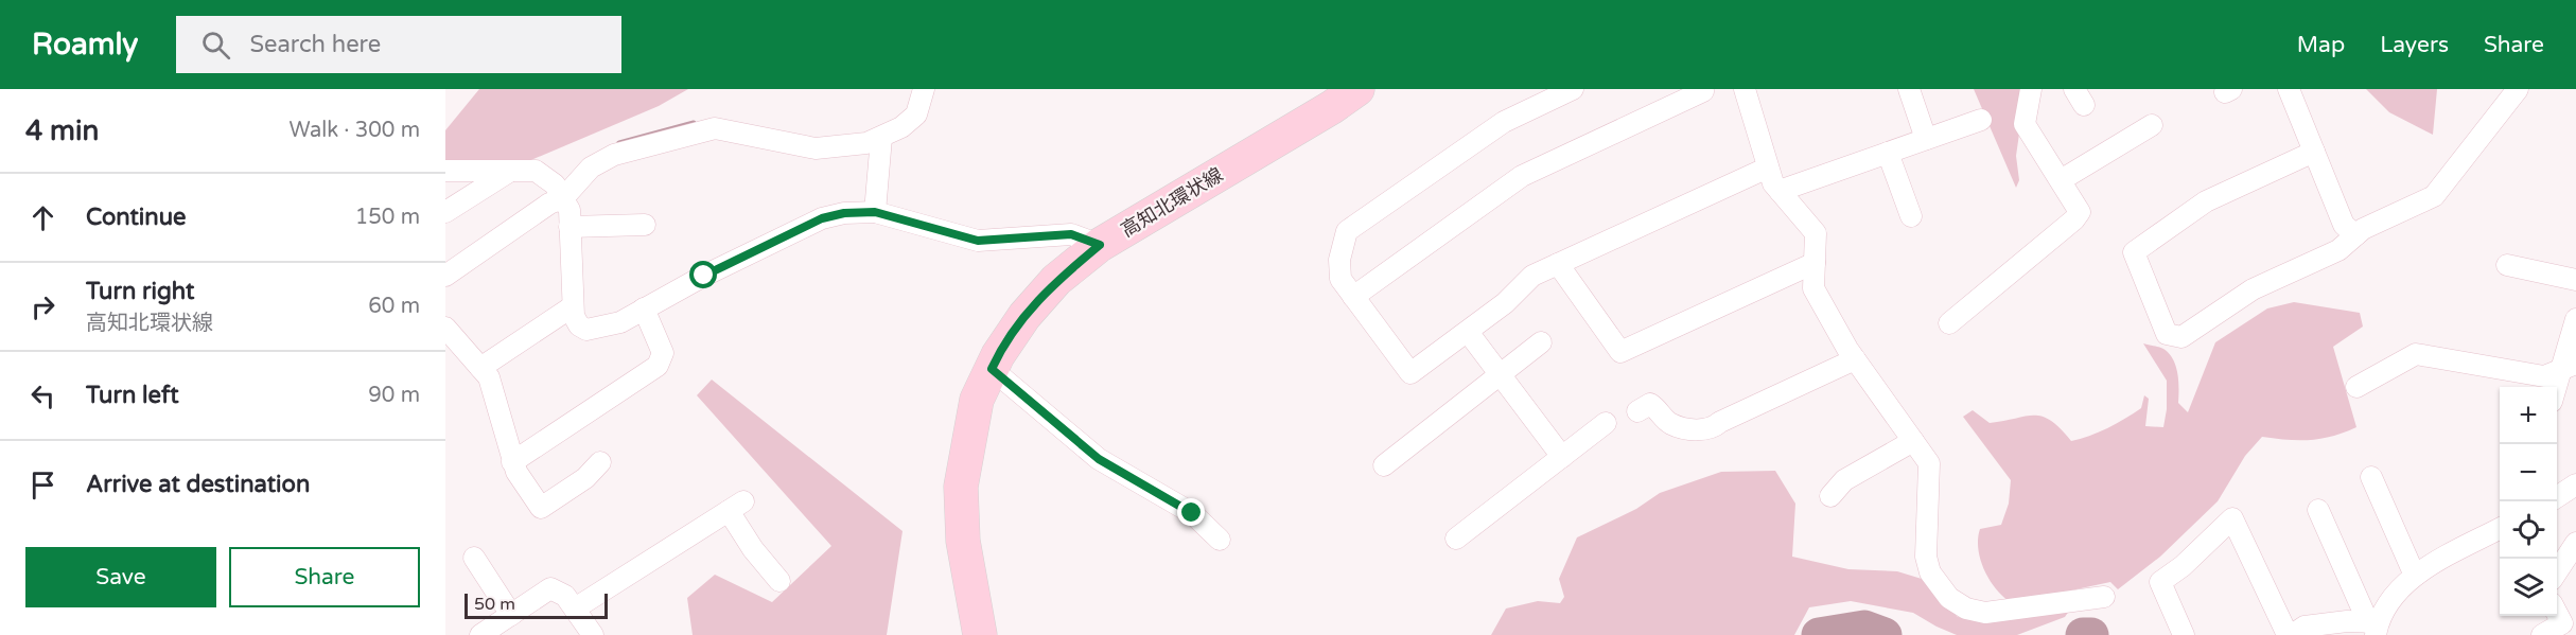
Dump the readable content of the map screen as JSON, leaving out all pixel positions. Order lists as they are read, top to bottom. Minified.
{"streets":{"main road":["高知北環状線"]},"scale_bar":"50 m","page":{"header":"Roamly","search":"Search here","nav":["Map","Layers","Share"],"heading":["4 min","Walk · 300 m"],"list":[["Continue","150 m"],["Turn right","高知北環状線","60 m"],["Turn left","90 m"],"Arrive at destination"],"map_buttons":["+","−"],"buttons":["Save","Share"],"scale":"50 m"}}
